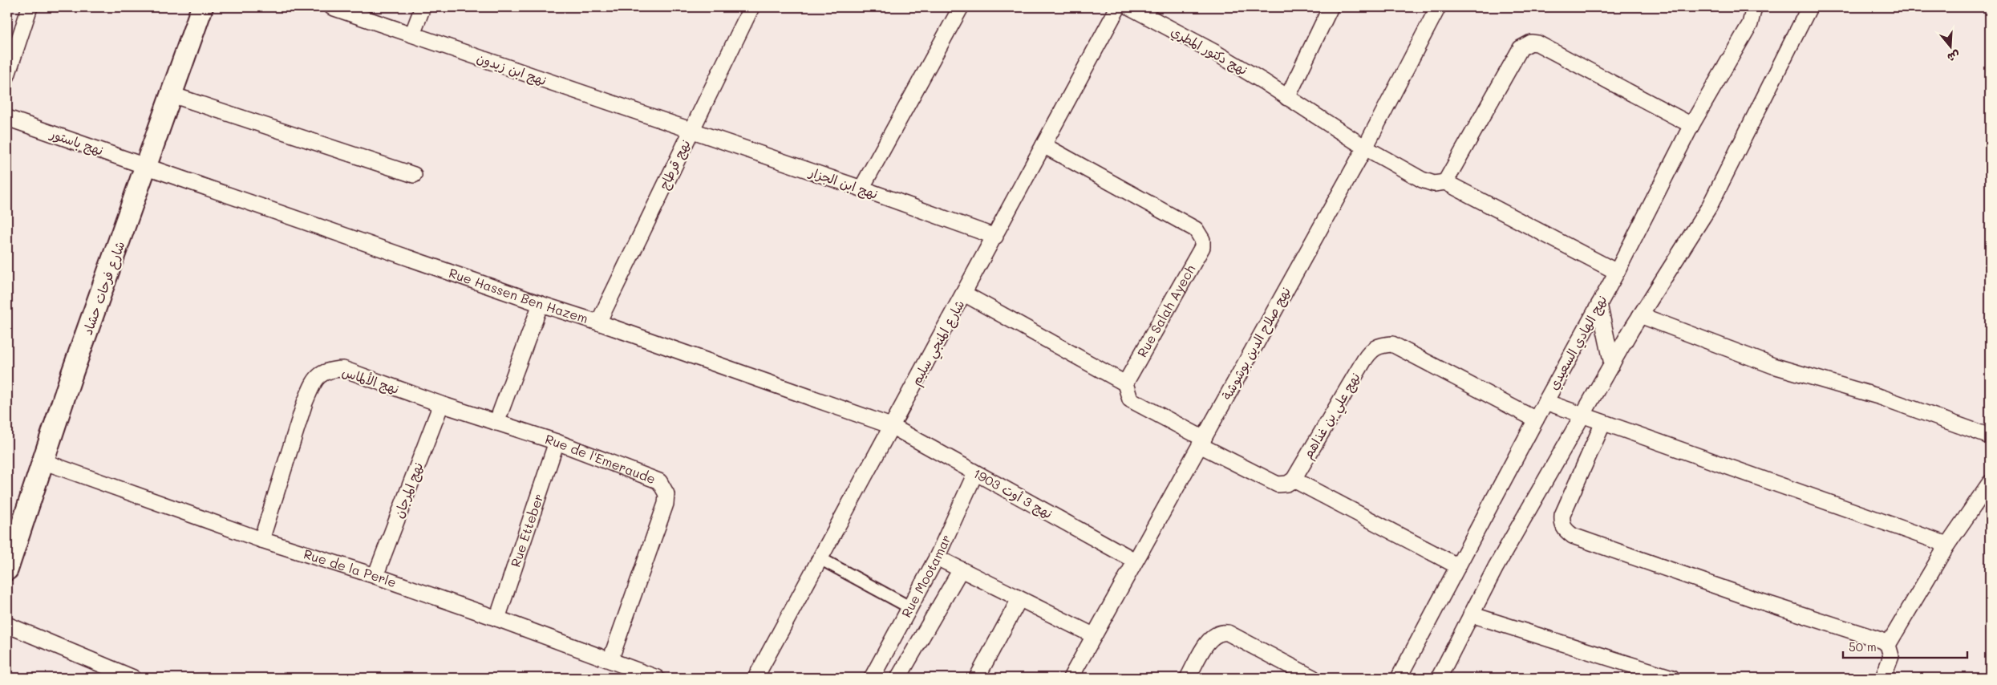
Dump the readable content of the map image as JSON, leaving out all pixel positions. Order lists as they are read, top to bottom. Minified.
{"streets":{"main road":["شارع فرحات حشاد"],"street":["نهج دكتور المطري","نهج ابن زيدون","نهج باستور","نهج قرطاج","نهج ابن الجزار","Rue Hassen Ben Hazem","Rue Salah Ayech","شارع المنجي سليم","نهج الهادي السعيدي","نهج صلاح الدين بوشوشة","نهج الألماس","نهج علي بن غذاهم","Rue de l'Emeraude","نهج المرجان","نهج 3 أوت 1903","Rue Etteber","Rue de la Perle","Rue Mootamar"]},"crossings":[["نهج دكتور المطري","نهج صلاح الدين بوشوشة"],["نهج ابن زيدون","نهج قرطاج"],["نهج ابن زيدون","نهج ابن الجزار"],["نهج باستور","شارع فرحات حشاد"],["نهج باستور","Rue Hassen Ben Hazem"],["نهج قرطاج","نهج ابن الجزار"],["نهج قرطاج","Rue Hassen Ben Hazem"],["نهج ابن الجزار","شارع المنجي سليم"],["شارع فرحات حشاد","Rue Hassen Ben Hazem"],["شارع فرحات حشاد","Rue de la Perle"],["Rue Hassen Ben Hazem","شارع المنجي سليم"],["Rue Hassen Ben Hazem","نهج 3 أوت 1903"],["Rue Salah Ayech","شارع المنجي سليم"],["شارع المنجي سليم","نهج 3 أوت 1903"],["نهج الهادي السعيدي","نهج علي بن غذاهم"],["نهج صلاح الدين بوشوشة","نهج 3 أوت 1903"],["نهج الألماس","Rue de l'Emeraude"],["نهج الألماس","نهج المرجان"],["نهج الألماس","Rue de la Perle"],["Rue de l'Emeraude","Rue Etteber"],["Rue de l'Emeraude","Rue de la Perle"],["نهج المرجان","Rue de la Perle"],["نهج 3 أوت 1903","Rue Mootamar"],["Rue Etteber","Rue de la Perle"]],"scale_bar":"50 m","north":"bottom"}
